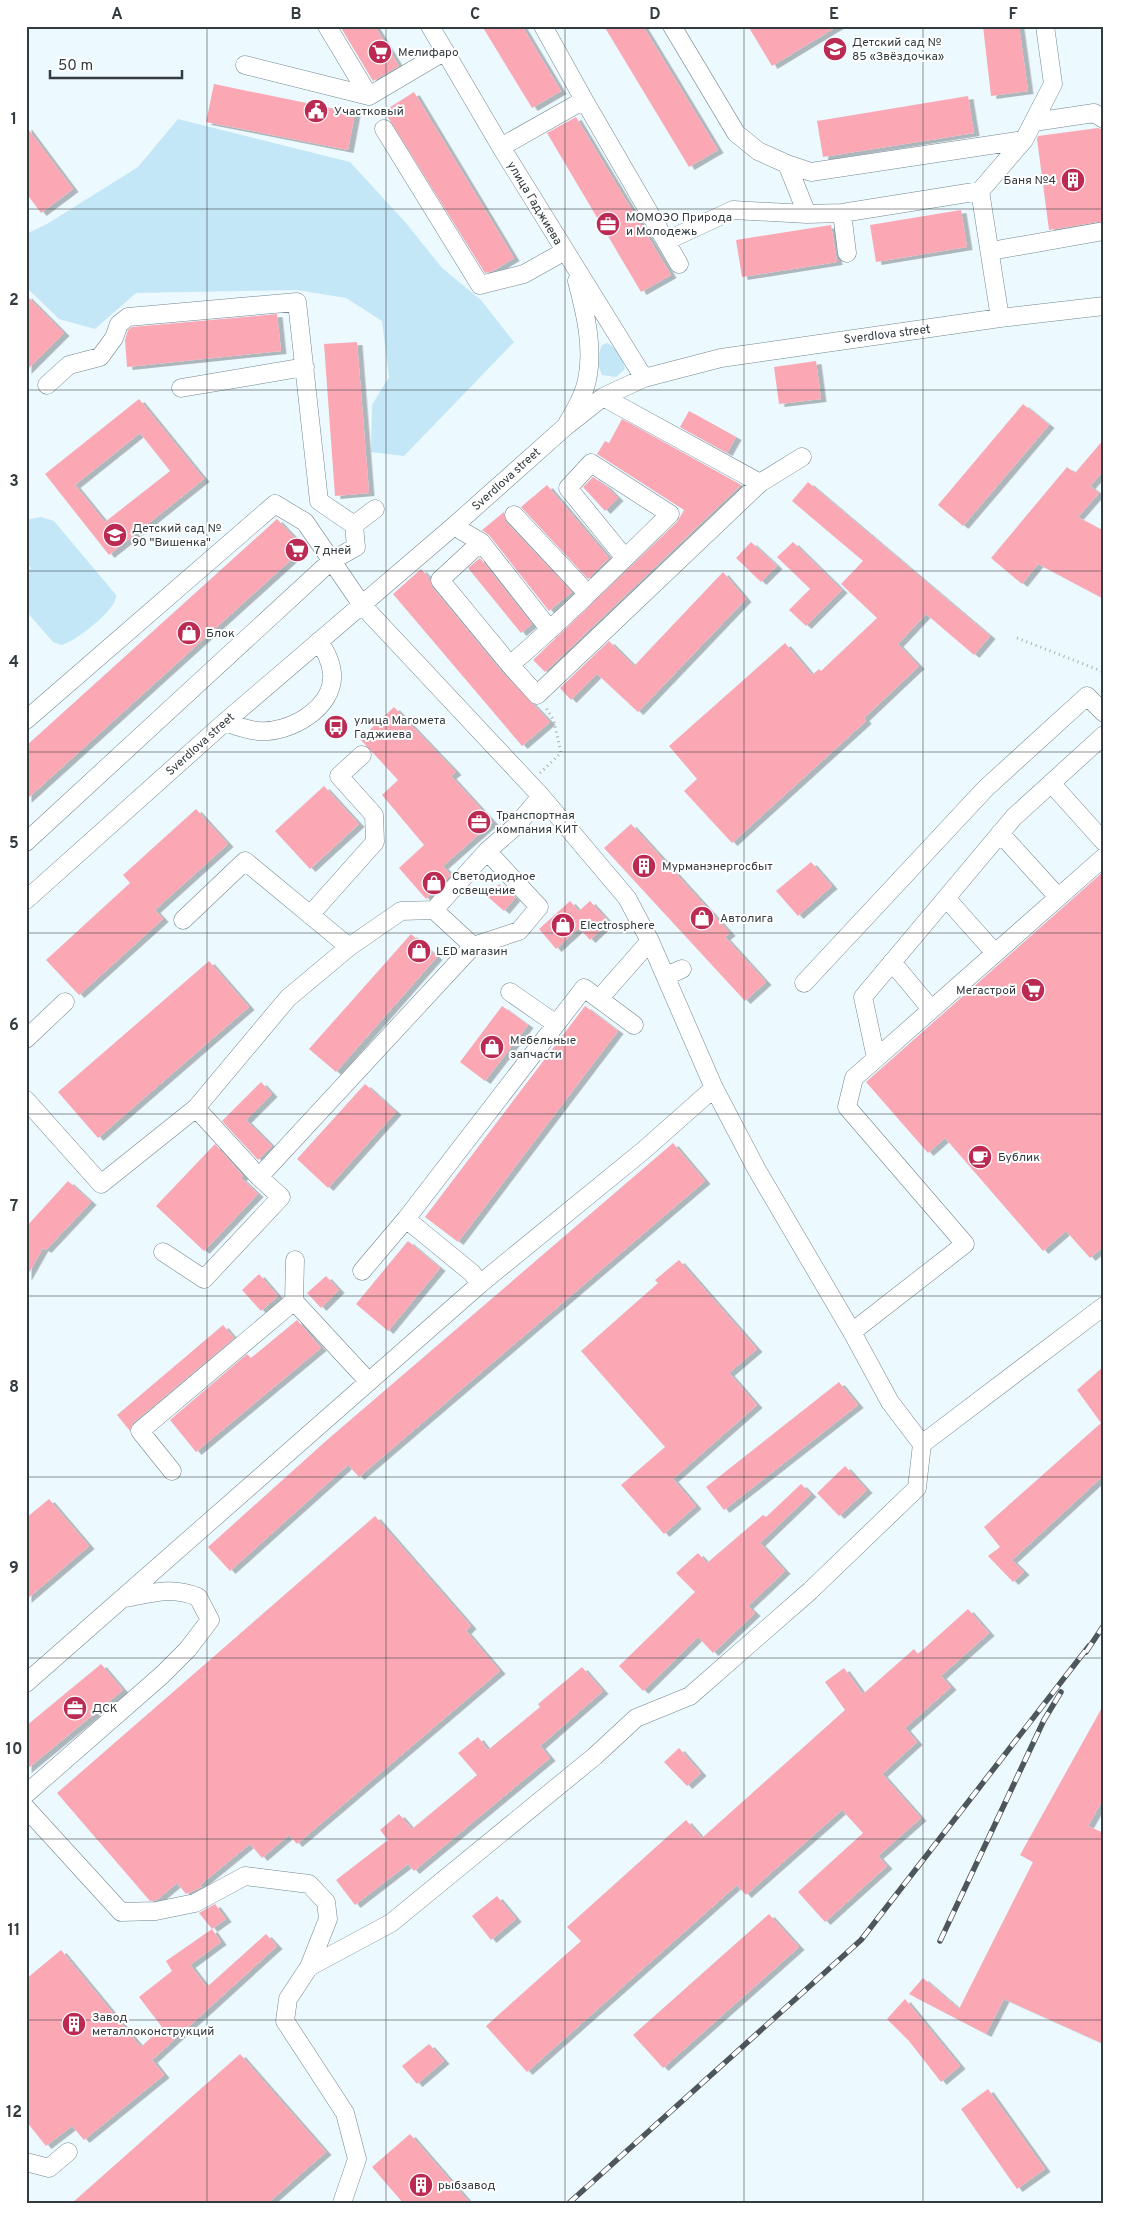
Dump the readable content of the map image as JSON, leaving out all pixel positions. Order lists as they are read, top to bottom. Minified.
{"streets":{"street":["улица Гаджиева","Sverdlova street"]},"crossings":[["улица Гаджиева","Sverdlova street"]],"places":{"school or university":["Детский сад № 85 «Звёздочка»","Детский сад № 90 \"Вишенка\""],"supermarket":["Мелифаро","7 дней","Мегастрой"],"public building":["Участковый"],"building":["Баня №4","Мурманэнергосбыт","Завод металлоконструкций","рыбзавод"],"office":["МОМОЭО Природа и Молодежь","Транспортная компания КИТ","ДСК"],"shop":["Блок","Светодиодное освещение","Автолига","Electrosphere","LED магазин","Мебельные запчасти"],"bus stop":["улица Магомета Гаджиева"],"cafe":["Бублик"]},"scale_bar":"50 m","grid":{"columns":["A","B","C","D","E","F"],"rows":["1","2","3","4","5","6","7","8","9","10","11","12"]}}
